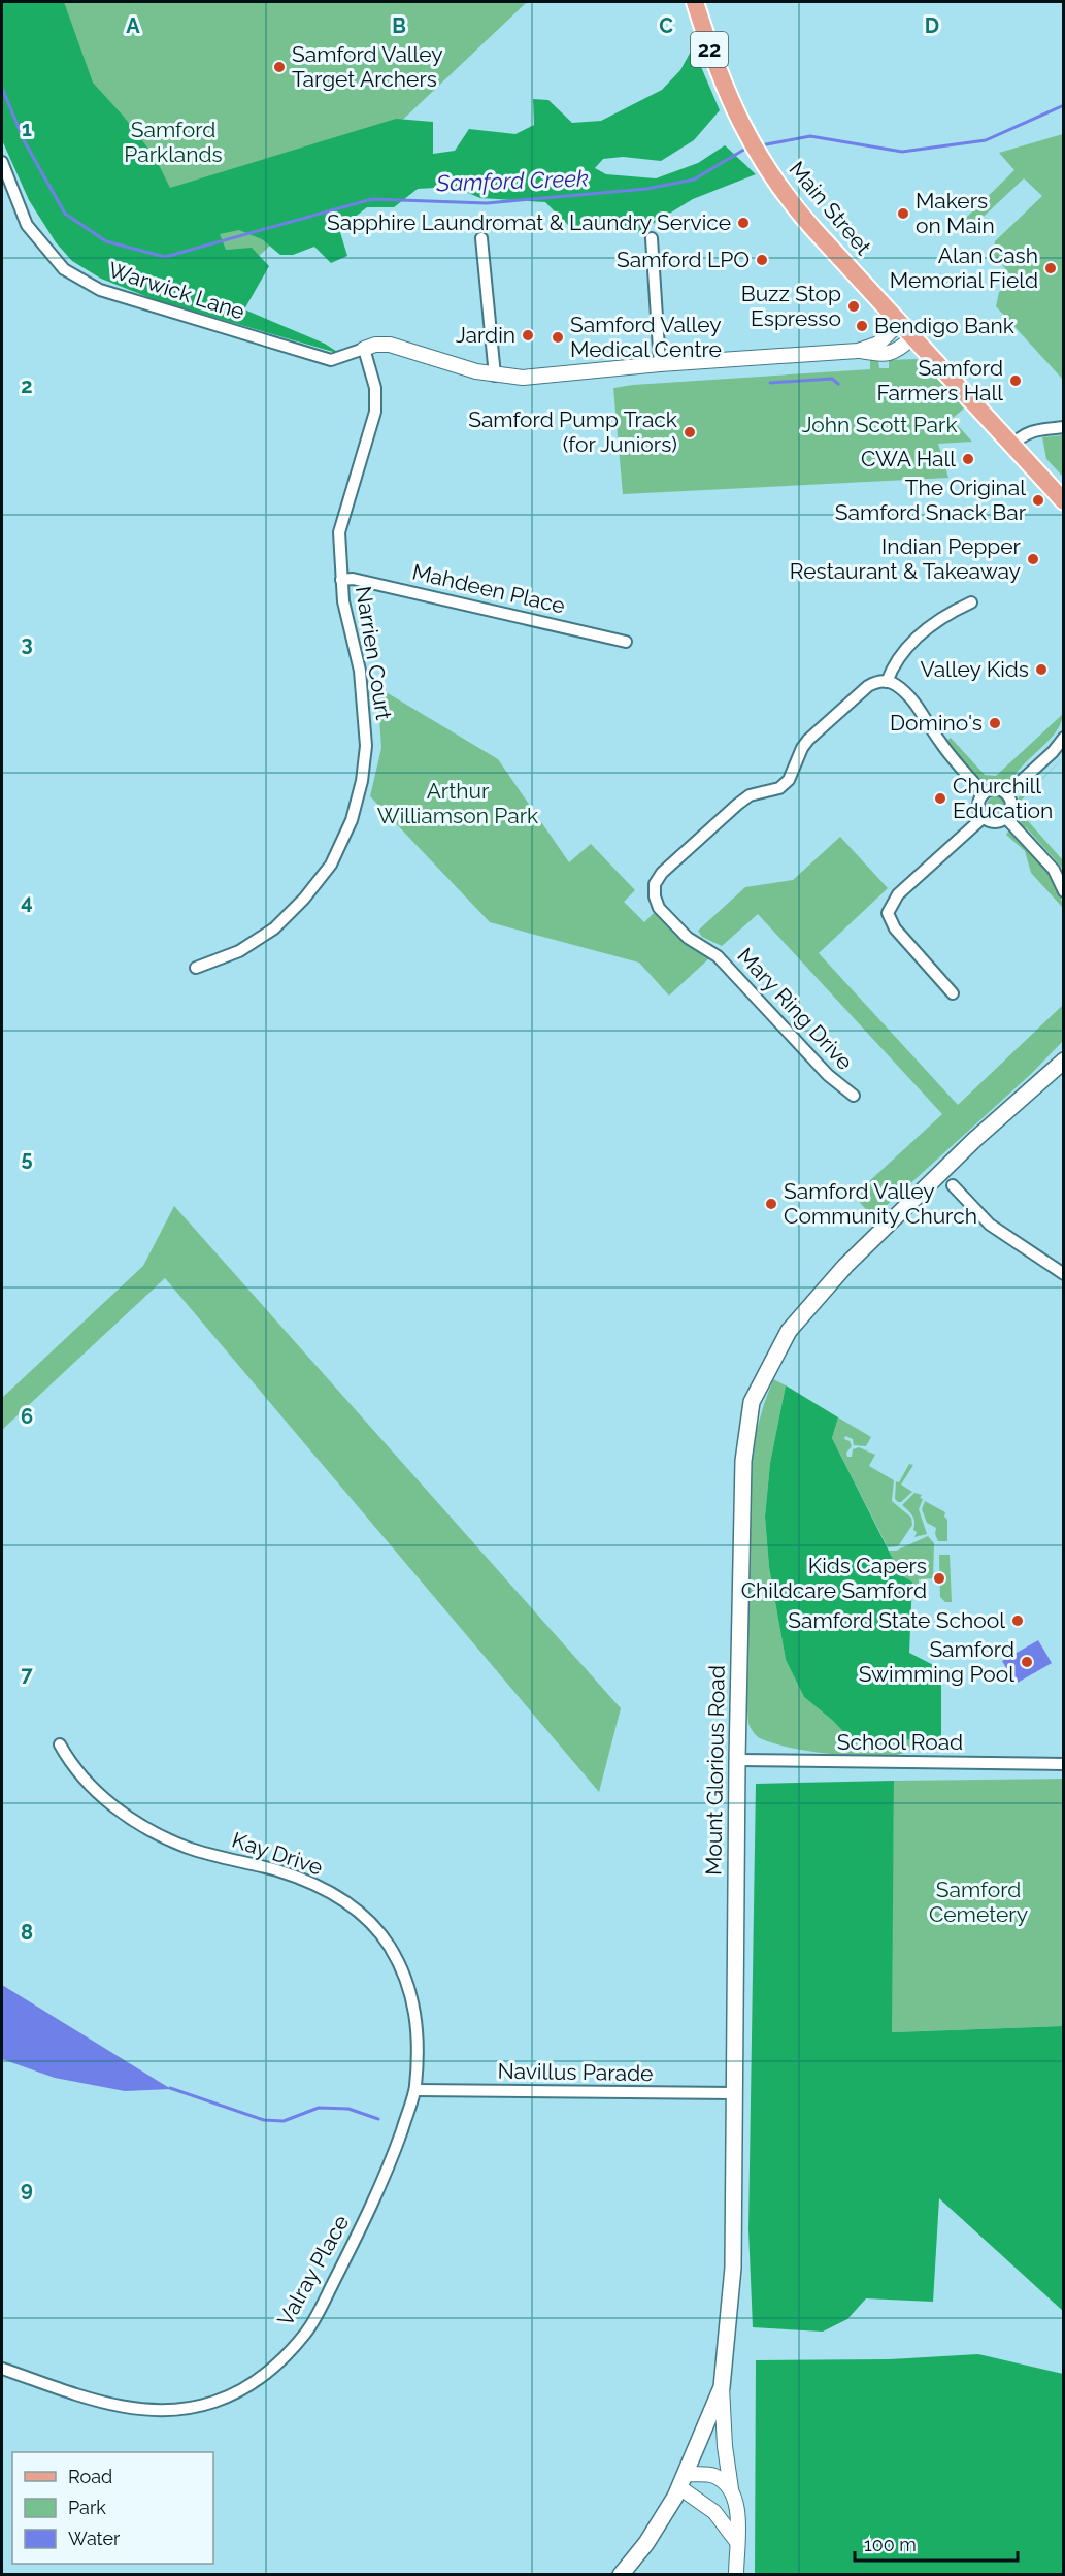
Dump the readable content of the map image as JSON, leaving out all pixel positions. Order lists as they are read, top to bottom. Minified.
{"streets":{"main road":["22","Main Street","Mount Glorious Road"],"street":["Warwick Lane","Mahdeen Place","Narrien Court","Mary Ring Drive","School Road","Kay Drive","Navillus Parade","Valray Place"]},"crossings":[["Warwick Lane","Narrien Court"],["Mahdeen Place","Narrien Court"],["School Road","Mount Glorious Road"],["Mount Glorious Road","Navillus Parade"],["Kay Drive","Navillus Parade"],["Kay Drive","Valray Place"],["Navillus Parade","Valray Place"]],"water":["Samford Creek"],"parks":["Samford Parklands","John Scott Park","Arthur Williamson Park","Samford Cemetery"],"places":["Samford Valley Target Archers","Makers on Main","Sapphire Laundromat & Laundry Service","Samford LPO","Alan Cash Memorial Field","Buzz Stop Espresso","Bendigo Bank","Jardin","Samford Valley Medical Centre","Samford Farmers Hall","Samford Pump Track (for Juniors)","CWA Hall","The Original Samford Snack Bar","Indian Pepper Restaurant & Takeaway","Valley Kids","Domino's","Churchill Education","Samford Valley Community Church","Kids Capers Childcare Samford","Samford State School","Samford Swimming Pool"],"legend":["Road","Park","Water"],"scale_bar":"100 m","grid":{"columns":["A","B","C","D"],"rows":["1","2","3","4","5","6","7","8","9"]}}
